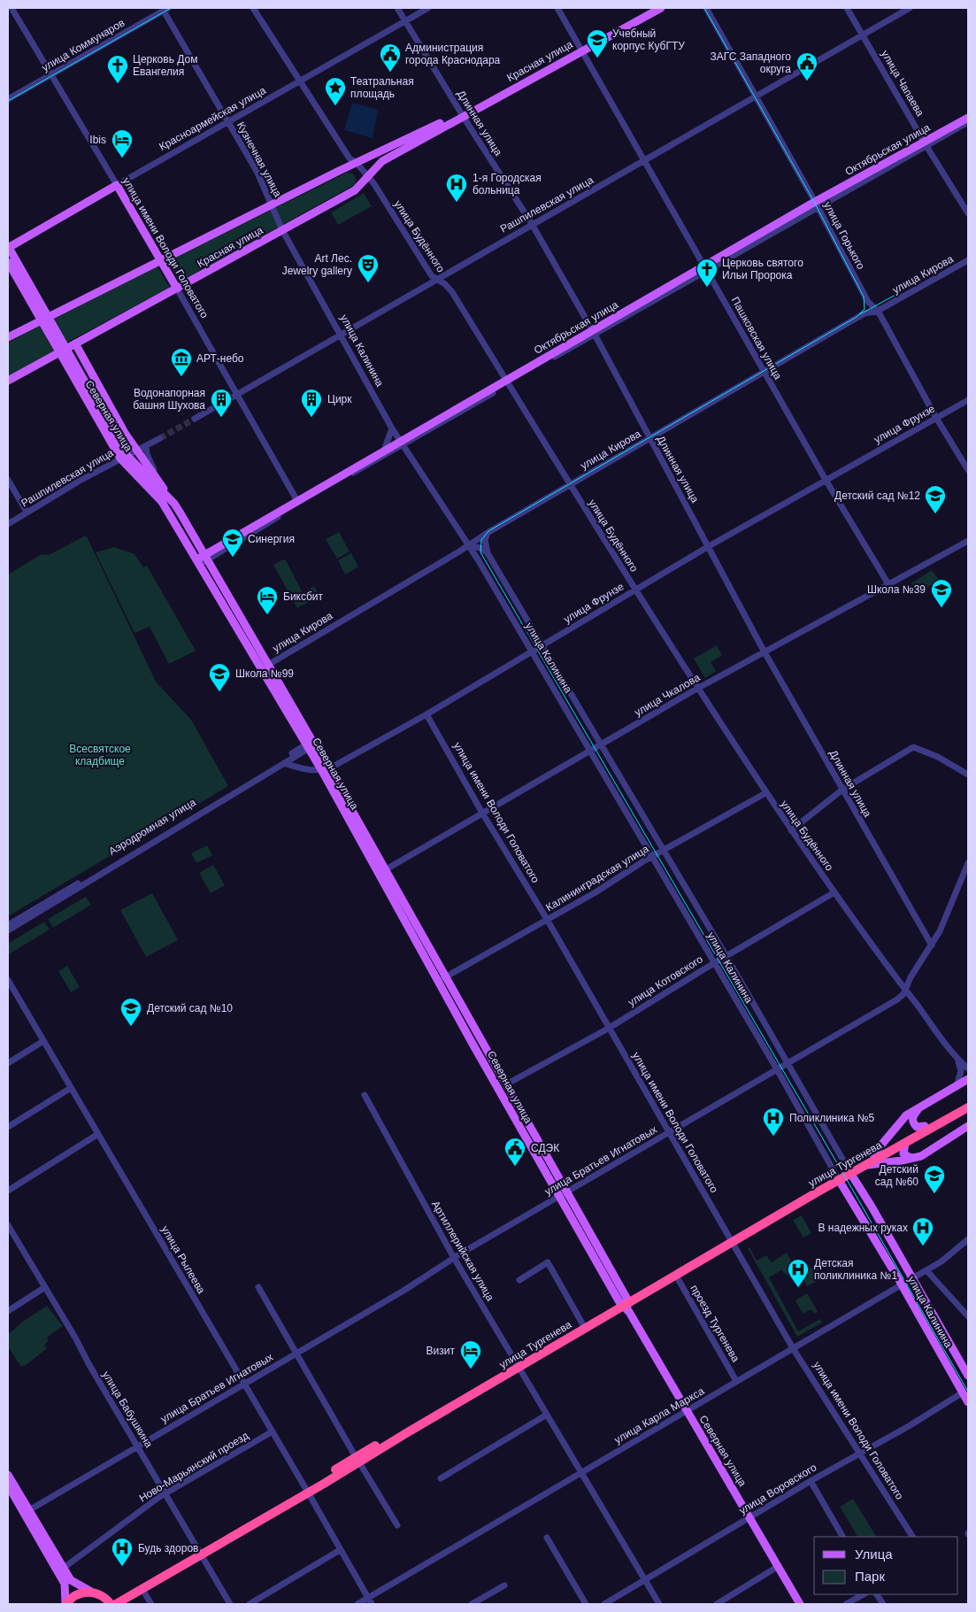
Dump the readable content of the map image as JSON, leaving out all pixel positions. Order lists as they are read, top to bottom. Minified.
{"streets":{"highway":["улица Тургенева"],"main road":["Красная улица","Красноармейская улица","Октябрьская улица","улица имени Володи Головатого","улица Калинина","Северная улица"],"street":["улица Коммунаров","улица Чапаева","Длинная улица","Кузнечная улица","Рашпилевская улица","улица Горького","улица Будённого","улица Кирова","Пашковская улица","улица Фрунзе","улица Чкалова","Аэродромная улица","Калининградская улица","улица Котовского","улица Братьев Игнатовых","Артиллерийская улица","улица Рылеева","проезд Тургенева","улица Бабушкина","улица Карла Маркса","Ново-Марьянский проезд","улица Воровского"]},"crossings":[["улица Коммунаров","Кузнечная улица"],["улица Коммунаров","улица имени Володи Головатого"],["Красная улица","Длинная улица"],["Красная улица","Кузнечная улица"],["Красная улица","улица Будённого"],["Красная улица","улица имени Володи Головатого"],["Красная улица","Пашковская улица"],["Красная улица","улица Калинина"],["Красная улица","Северная улица"],["улица Чапаева","Октябрьская улица"],["улица Чапаева","Рашпилевская улица"],["Красноармейская улица","Длинная улица"],["Красноармейская улица","Кузнечная улица"],["Красноармейская улица","улица Будённого"],["Красноармейская улица","улица имени Володи Головатого"],["Красноармейская улица","Северная улица"],["Длинная улица","Октябрьская улица"],["Длинная улица","Рашпилевская улица"],["Длинная улица","улица Кирова"],["Длинная улица","улица Фрунзе"],["Длинная улица","улица Чкалова"],["Длинная улица","улица Братьев Игнатовых"],["Октябрьская улица","улица Горького"],["Октябрьская улица","улица Будённого"],["Октябрьская улица","улица имени Володи Головатого"],["Октябрьская улица","Пашковская улица"],["Октябрьская улица","улица Калинина"],["Октябрьская улица","Северная улица"],["Кузнечная улица","улица Калинина"],["Рашпилевская улица","улица Горького"],["Рашпилевская улица","улица Будённого"],["Рашпилевская улица","улица имени Володи Головатого"],["Рашпилевская улица","Пашковская улица"],["Рашпилевская улица","улица Калинина"],["Рашпилевская улица","Северная улица"],["улица Горького","улица Кирова"],["улица Горького","улица Фрунзе"],["улица Будённого","улица Кирова"],["улица Будённого","улица Фрунзе"],["улица Будённого","улица Чкалова"],["улица Будённого","Калининградская улица"],["улица Будённого","улица Котовского"],["улица Будённого","улица Братьев Игнатовых"],["улица имени Володи Головатого","улица Фрунзе"],["улица имени Володи Головатого","улица Чкалова"],["улица имени Володи Головатого","Калининградская улица"],["улица имени Володи Головатого","улица Котовского"],["улица имени Володи Головатого","улица Братьев Игнатовых"],["улица имени Володи Головатого","улица Тургенева"],["улица имени Володи Головатого","улица Карла Маркса"],["улица имени Володи Головатого","улица Воровского"],["улица Кирова","Пашковская улица"],["улица Кирова","улица Калинина"],["улица Кирова","Северная улица"],["Пашковская улица","улица Фрунзе"],["Пашковская улица","улица Чкалова"],["улица Калинина","улица Фрунзе"],["улица Калинина","улица Чкалова"],["улица Калинина","Калининградская улица"],["улица Калинина","улица Котовского"],["улица Калинина","улица Братьев Игнатовых"],["улица Калинина","улица Тургенева"],["улица Калинина","улица Карла Маркса"],["улица Калинина","улица Воровского"],["Северная улица","улица Фрунзе"],["Северная улица","улица Чкалова"],["Северная улица","Аэродромная улица"],["Северная улица","Калининградская улица"],["Северная улица","улица Котовского"],["Северная улица","улица Братьев Игнатовых"],["Северная улица","улица Тургенева"],["Северная улица","улица Карла Маркса"],["Северная улица","улица Воровского"],["улица Братьев Игнатовых","Артиллерийская улица"],["улица Братьев Игнатовых","улица Рылеева"],["улица Братьев Игнатовых","улица Бабушкина"],["улица Тургенева","Артиллерийская улица"],["улица Тургенева","улица Рылеева"],["улица Тургенева","проезд Тургенева"],["улица Тургенева","улица Бабушкина"],["Артиллерийская улица","улица Карла Маркса"],["Артиллерийская улица","улица Воровского"],["улица Рылеева","улица Карла Маркса"],["улица Рылеева","Ново-Марьянский проезд"],["проезд Тургенева","улица Карла Маркса"],["улица Бабушкина","Ново-Марьянский проезд"]],"parks":["Всесвятское кладбище"],"places":{"school or university":["Учебный корпус КубГТУ","Детский сад №12","Синергия","Школа №39","Школа №99","Детский сад №10","Детский сад №60"],"public building":["Администрация города Краснодара","ЗАГС Западного округа","СДЭК"],"church":["Церковь Дом Евангелия","Церковь святого Ильи Пророка"],"place":["Театральная площадь"],"hotel":["Ibis","Биксбит","Визит"],"hospital":["1-я Городская больница","Поликлиника №5","В надежных руках","Детская поликлиника №1","Будь здоров"],"theatre":["Art Лес. Jewelry gallery"],"museum":["АРТ-небо"],"building":["Водонапорная башня Шухова","Цирк"]},"legend":["Улица","Парк"]}
